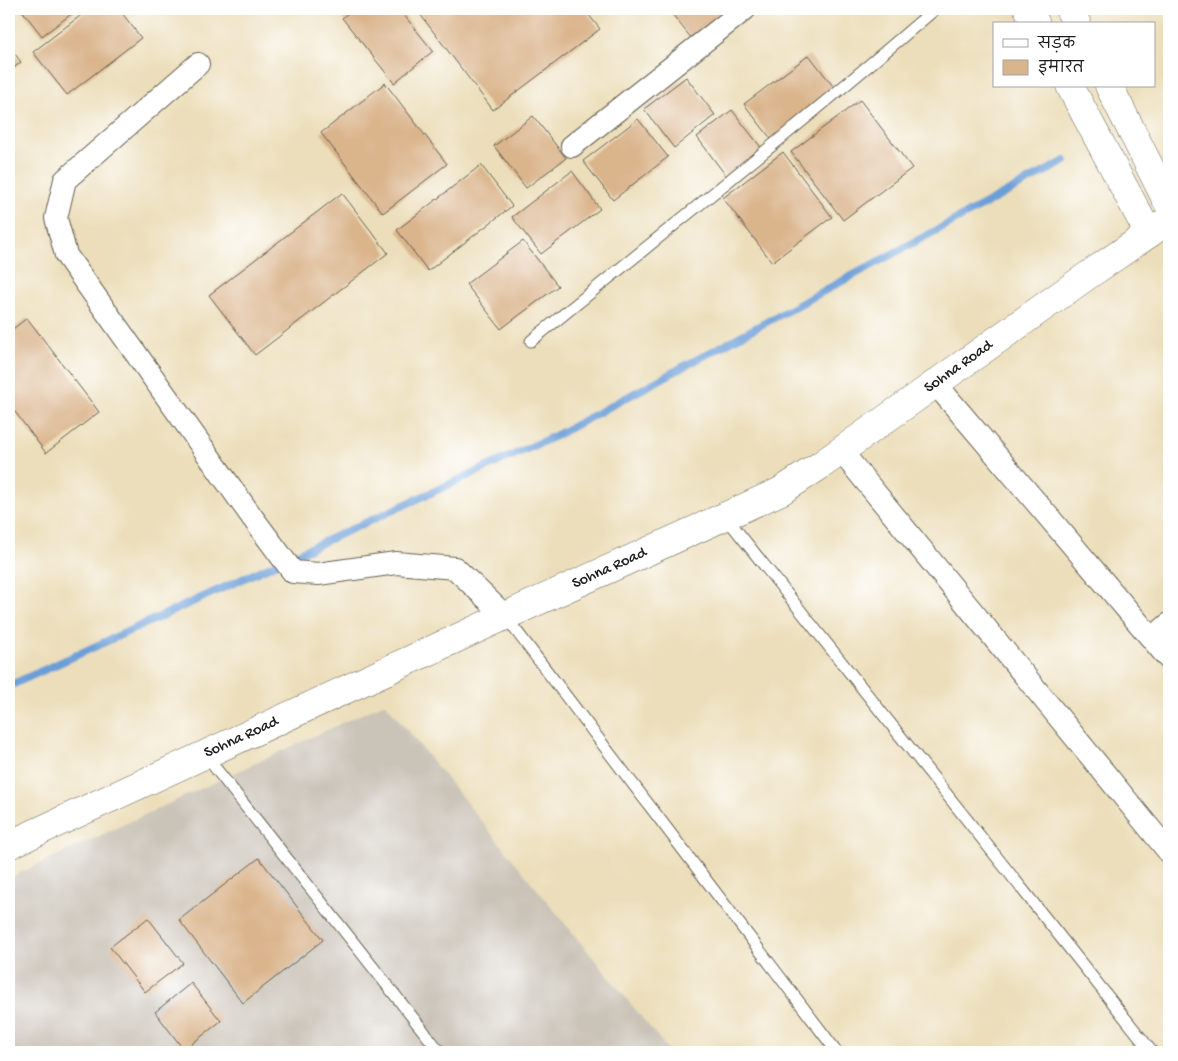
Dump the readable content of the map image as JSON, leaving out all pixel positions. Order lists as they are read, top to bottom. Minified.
{"streets":{"main road":["Sohna Road"]},"legend":["सड़क","इमारत"]}
